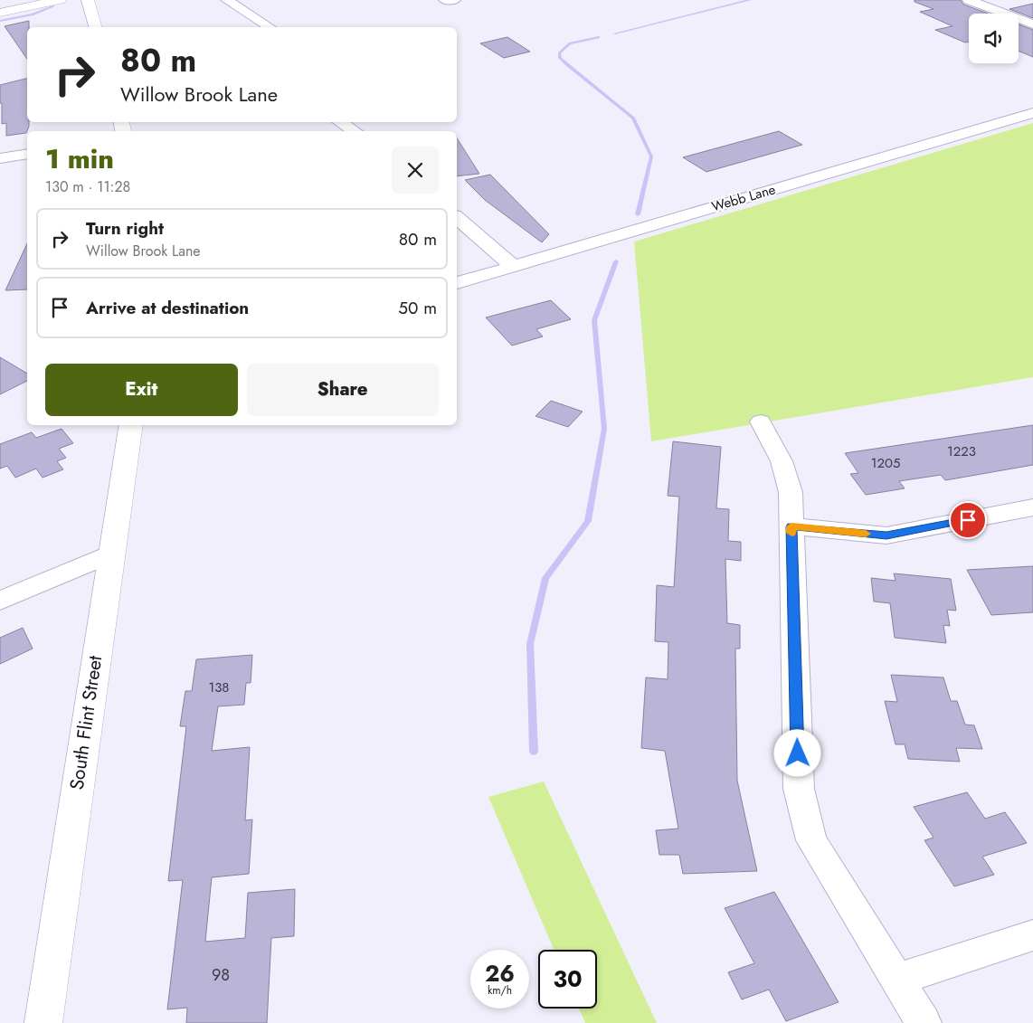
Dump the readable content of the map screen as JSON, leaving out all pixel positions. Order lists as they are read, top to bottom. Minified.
{"streets":{"main road":["South Flint Street"],"street":["Webb Lane"]},"house_numbers":["1223","1205","138","98"],"page":{"turn":["80 m","Willow Brook Lane"],"heading":["1 min","130 m · 11:28"],"list":[{"name":"Turn right","note":"Willow Brook Lane","value":"80 m"},{"name":"Arrive at destination","value":"50 m"}],"buttons":["Exit","Share"],"speed":"26 km/h","limit":"30"}}
